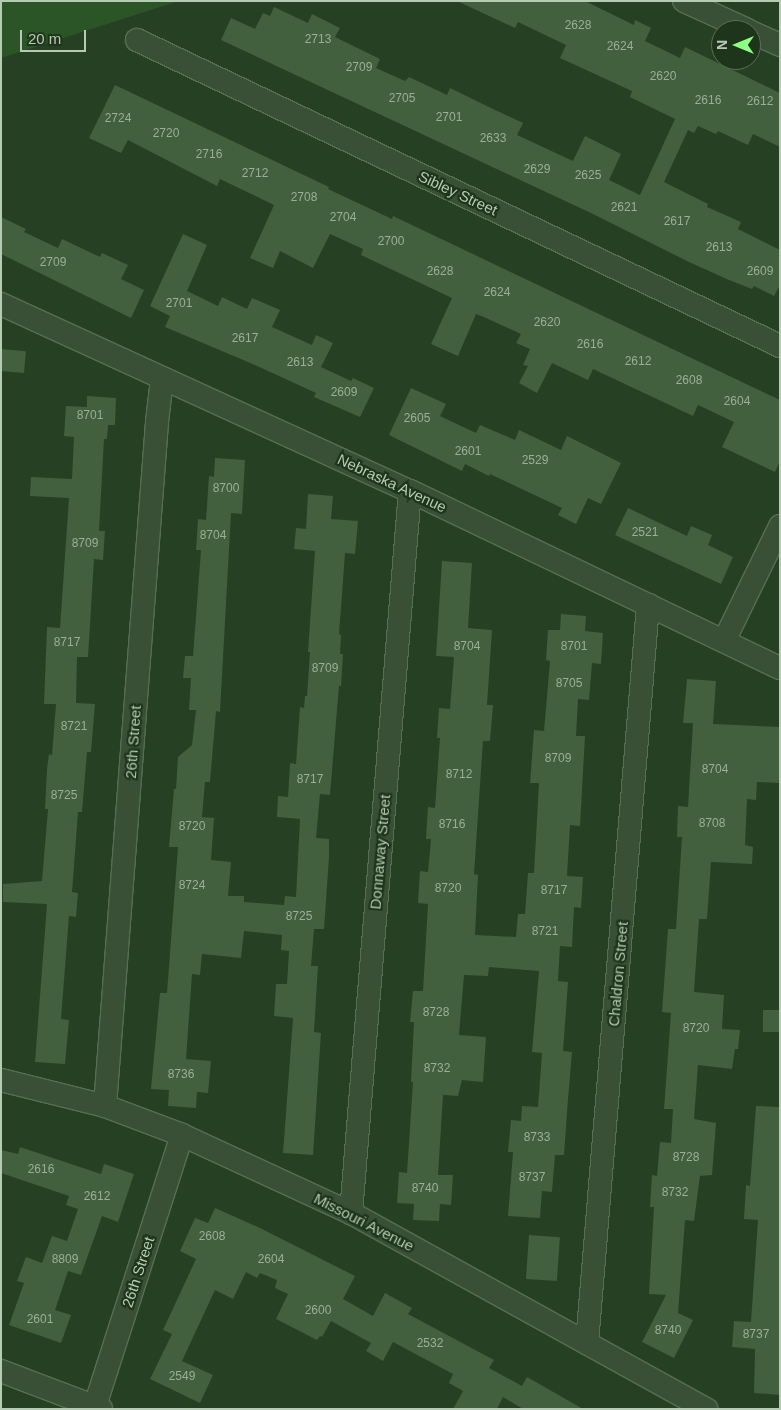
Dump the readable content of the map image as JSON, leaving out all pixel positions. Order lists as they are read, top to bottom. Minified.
{"streets":{"street":["Sibley Street","Nebraska Avenue","26th Street","Donnaway Street","Chaldron Street","Missouri Avenue"]},"crossings":[["Nebraska Avenue","26th Street"],["Nebraska Avenue","Donnaway Street"],["Nebraska Avenue","Chaldron Street"],["26th Street","Missouri Avenue"],["Donnaway Street","Missouri Avenue"],["Chaldron Street","Missouri Avenue"]],"house_numbers":["2628","2713","2624","2709","2620","2705","2616","2612","2701","2724","2720","2633","2716","2629","2712","2625","2708","2621","2704","2617","2700","2613","2709","2628","2609","2624","2701","2620","2617","2616","2612","2613","2608","2609","2604","8701","2605","2601","2529","8700","2521","8704","8709","8717","8704","8701","8709","8705","8721","8709","8704","8712","8717","8725","8708","8716","8720","8724","8720","8717","8725","8721","8728","8720","8732","8736","8733","8728","2616","8737","8740","8732","2612","2608","8809","2604","2600","2601","8740","8737","2532","2549"],"scale_bar":"20 m","north":"left"}
